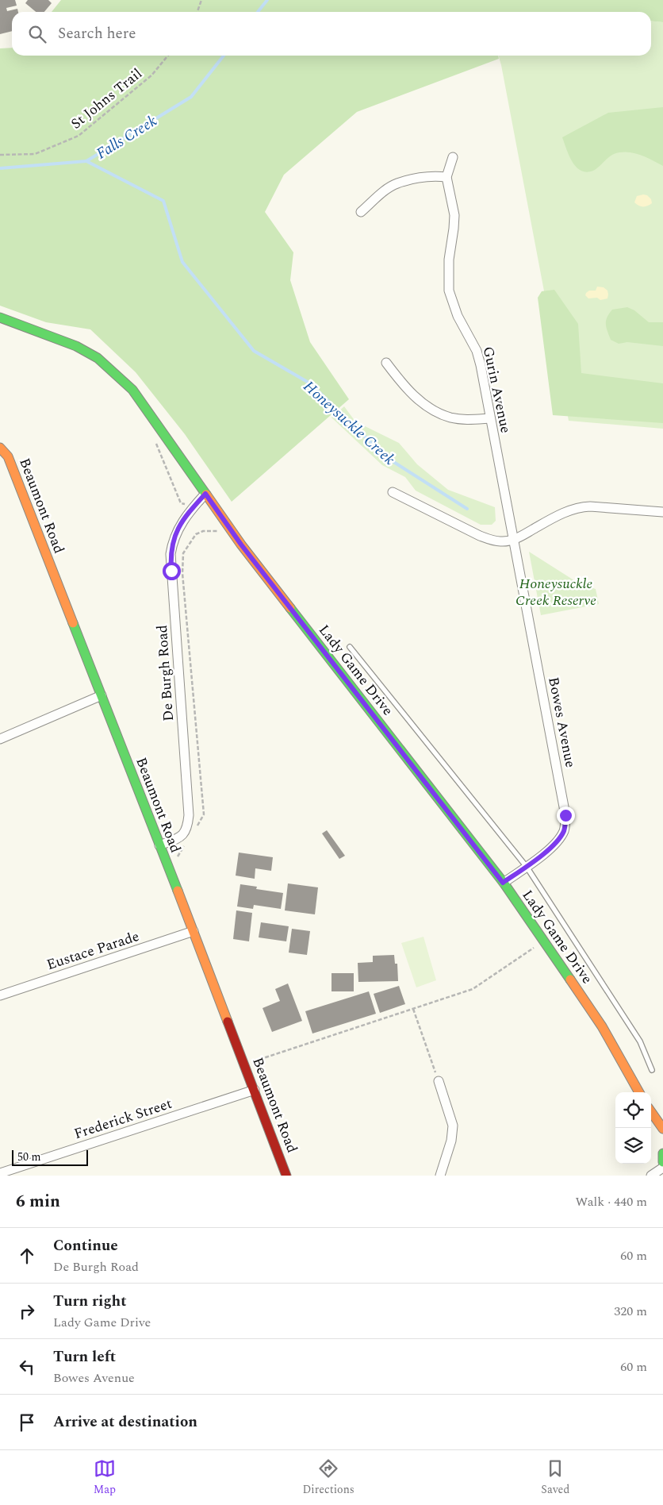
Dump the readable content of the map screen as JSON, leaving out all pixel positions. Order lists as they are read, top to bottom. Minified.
{"streets":{"main road":["Beaumont Road","Lady Game Drive"],"street":["Gurin Avenue","De Burgh Road","Bowes Avenue","Eustace Parade","Frederick Street"],"path":["St Johns Trail"]},"crossings":[["Gurin Avenue","Bowes Avenue"],["Beaumont Road","De Burgh Road"],["Beaumont Road","Eustace Parade"],["Beaumont Road","Frederick Street"],["Lady Game Drive","De Burgh Road"],["Lady Game Drive","Bowes Avenue"]],"water":["Falls Creek","Honeysuckle Creek"],"parks":["Honeysuckle Creek Reserve"],"scale_bar":"50 m","page":{"search":"Search here","scale":"50 m","heading":["6 min","Walk · 440 m"],"list":[["Continue","De Burgh Road","60 m"],["Turn right","Lady Game Drive","320 m"],["Turn left","Bowes Avenue","60 m"],"Arrive at destination"],"nav":["Map","Directions","Saved"]}}
